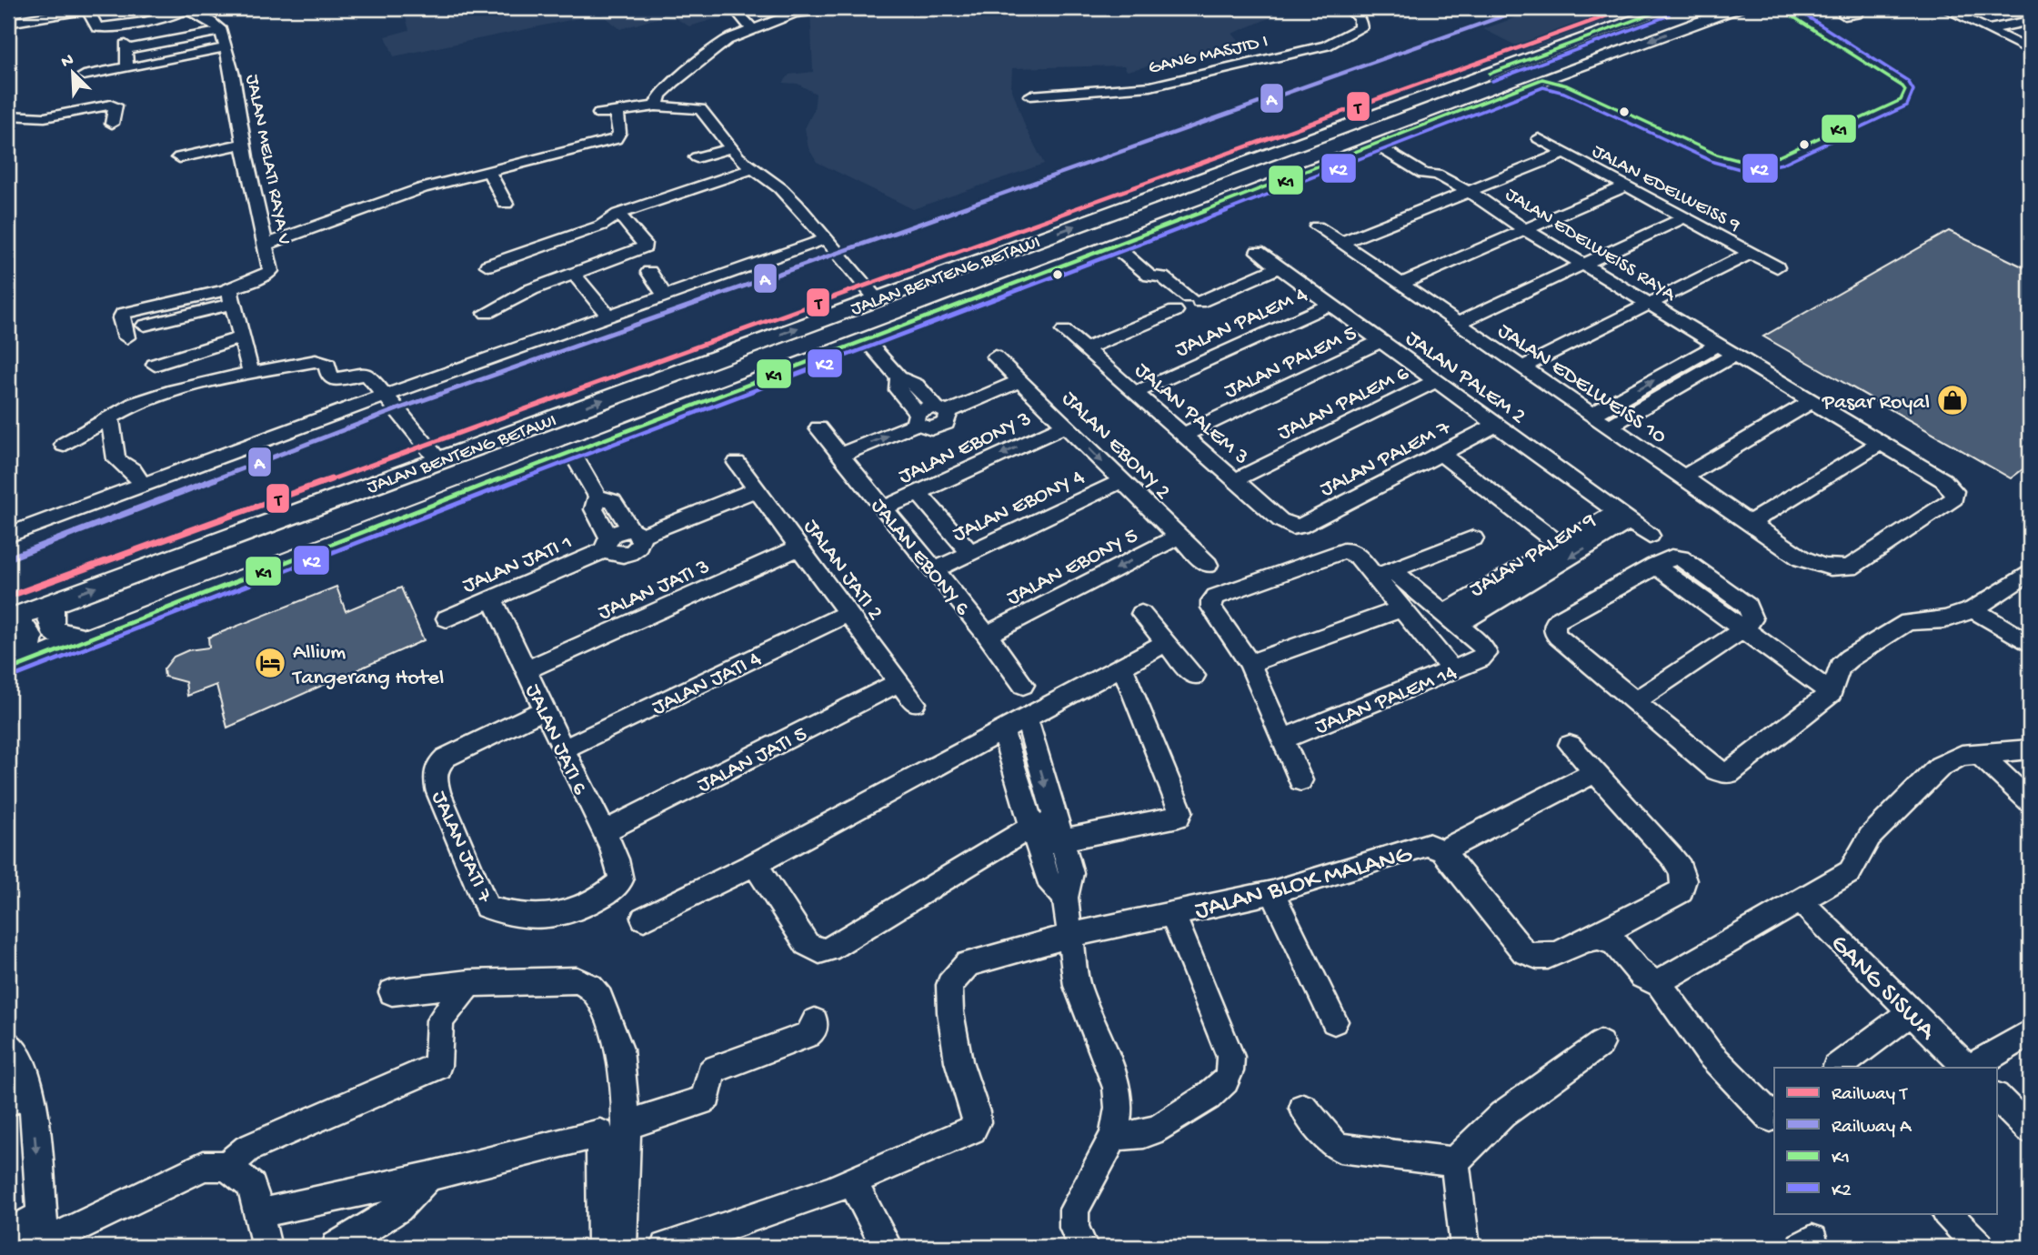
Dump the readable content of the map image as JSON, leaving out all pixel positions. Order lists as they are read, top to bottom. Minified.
{"streets":{"main road":["JALAN BENTENG BETAWI"],"street":["GANG MASJID I","JALAN MELATI RAYA V","JALAN EDELWEISS 9","JALAN EDELWEISS RAYA","JALAN PALEM 4","JALAN PALEM 5","JALAN PALEM 2","JALAN EDELWEISS 10","JALAN PALEM 6","JALAN PALEM 3","JALAN EBONY 2","JALAN EBONY 3","JALAN PALEM 7","JALAN EBONY 4","JALAN PALEM 9","JALAN EBONY 6","JALAN JATI 1","JALAN EBONY 5","JALAN JATI 2","JALAN JATI 3","JALAN JATI 4","JALAN PALEM 14","JALAN JATI 6","JALAN JATI 5","JALAN JATI 7","JALAN BLOK MALANG","GANG SISWA"]},"crossings":[["JALAN EDELWEISS RAYA","JALAN BENTENG BETAWI"],["JALAN EDELWEISS RAYA","JALAN EDELWEISS 10"],["JALAN PALEM 4","JALAN PALEM 2"],["JALAN PALEM 4","JALAN PALEM 3"],["JALAN PALEM 5","JALAN PALEM 2"],["JALAN PALEM 5","JALAN PALEM 3"],["JALAN PALEM 2","JALAN PALEM 6"],["JALAN PALEM 2","JALAN PALEM 7"],["JALAN PALEM 2","JALAN PALEM 9"],["JALAN PALEM 6","JALAN PALEM 3"],["JALAN PALEM 3","JALAN PALEM 7"],["JALAN EBONY 2","JALAN EBONY 3"],["JALAN EBONY 2","JALAN EBONY 4"],["JALAN EBONY 2","JALAN EBONY 5"],["JALAN EBONY 3","JALAN EBONY 6"],["JALAN EBONY 4","JALAN EBONY 6"],["JALAN PALEM 9","JALAN PALEM 14"],["JALAN EBONY 6","JALAN EBONY 5"],["JALAN JATI 1","JALAN JATI 6"],["JALAN JATI 2","JALAN JATI 3"],["JALAN JATI 2","JALAN JATI 4"],["JALAN JATI 2","JALAN JATI 5"],["JALAN JATI 3","JALAN JATI 6"],["JALAN JATI 4","JALAN JATI 6"],["JALAN JATI 6","JALAN JATI 5"],["JALAN JATI 6","JALAN JATI 7"]],"places":{"shop":["Pasar Royal"],"hotel":["Allium Tangerang Hotel"]},"lines":["rail line T","rail line A","transit line K1","transit line K2"],"legend":["Railway T","Railway A","K1","K2"],"north":"top left"}
